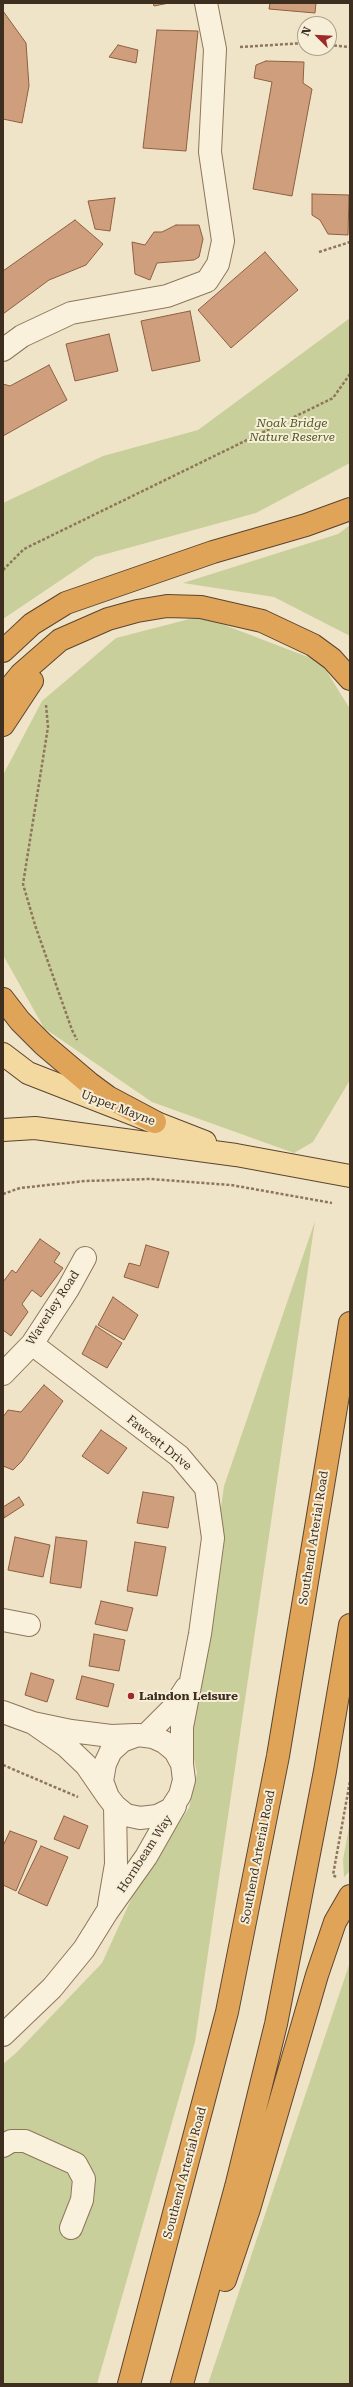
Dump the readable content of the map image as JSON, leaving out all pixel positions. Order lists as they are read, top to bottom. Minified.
{"streets":{"highway":["Southend Arterial Road"],"main road":["Upper Mayne"],"street":["Waverley Road","Fawcett Drive","Hornbeam Way"]},"crossings":[["Waverley Road","Fawcett Drive"],["Fawcett Drive","Hornbeam Way"]],"parks":["Noak Bridge Nature Reserve"],"places":["Laindon Leisure"],"north":"top left"}
